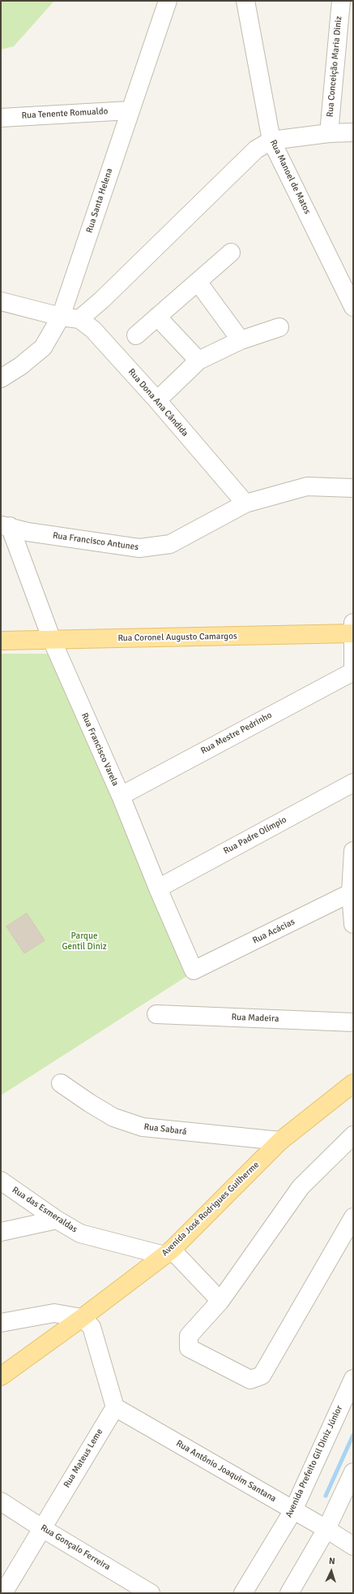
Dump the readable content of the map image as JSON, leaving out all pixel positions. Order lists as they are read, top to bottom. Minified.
{"streets":{"main road":["Rua Coronel Augusto Camargos","Avenida José Rodrigues Guilherme"],"street":["Rua Conceição Maria Diniz","Rua Tenente Romualdo","Rua Manoel de Matos","Rua Santa Helena","Rua Dona Ana Cândida","Rua Francisco Antunes","Rua Mestre Pedrinho","Rua Francisco Varela","Rua Padre Olímpio","Rua Acácias","Rua Madeira","Rua Sabará","Rua das Esmeraldas","Rua Mateus Leme","Avenida Prefeito Gil Diniz Júnior","Rua Antônio Joaquim Santana","Rua Gonçalo Ferreira"]},"crossings":[["Rua Tenente Romualdo","Rua Santa Helena"],["Rua Santa Helena","Rua Dona Ana Cândida"],["Rua Dona Ana Cândida","Rua Francisco Antunes"],["Rua Francisco Antunes","Rua Francisco Varela"],["Rua Coronel Augusto Camargos","Rua Francisco Varela"],["Rua Mestre Pedrinho","Rua Francisco Varela"],["Rua Francisco Varela","Rua Padre Olímpio"],["Rua Francisco Varela","Rua Acácias"],["Rua Sabará","Avenida José Rodrigues Guilherme"],["Avenida José Rodrigues Guilherme","Rua das Esmeraldas"],["Rua Mateus Leme","Rua Antônio Joaquim Santana"],["Rua Mateus Leme","Rua Gonçalo Ferreira"],["Avenida Prefeito Gil Diniz Júnior","Rua Antônio Joaquim Santana"]],"parks":["Parque Gentil Diniz"],"north":"top"}
